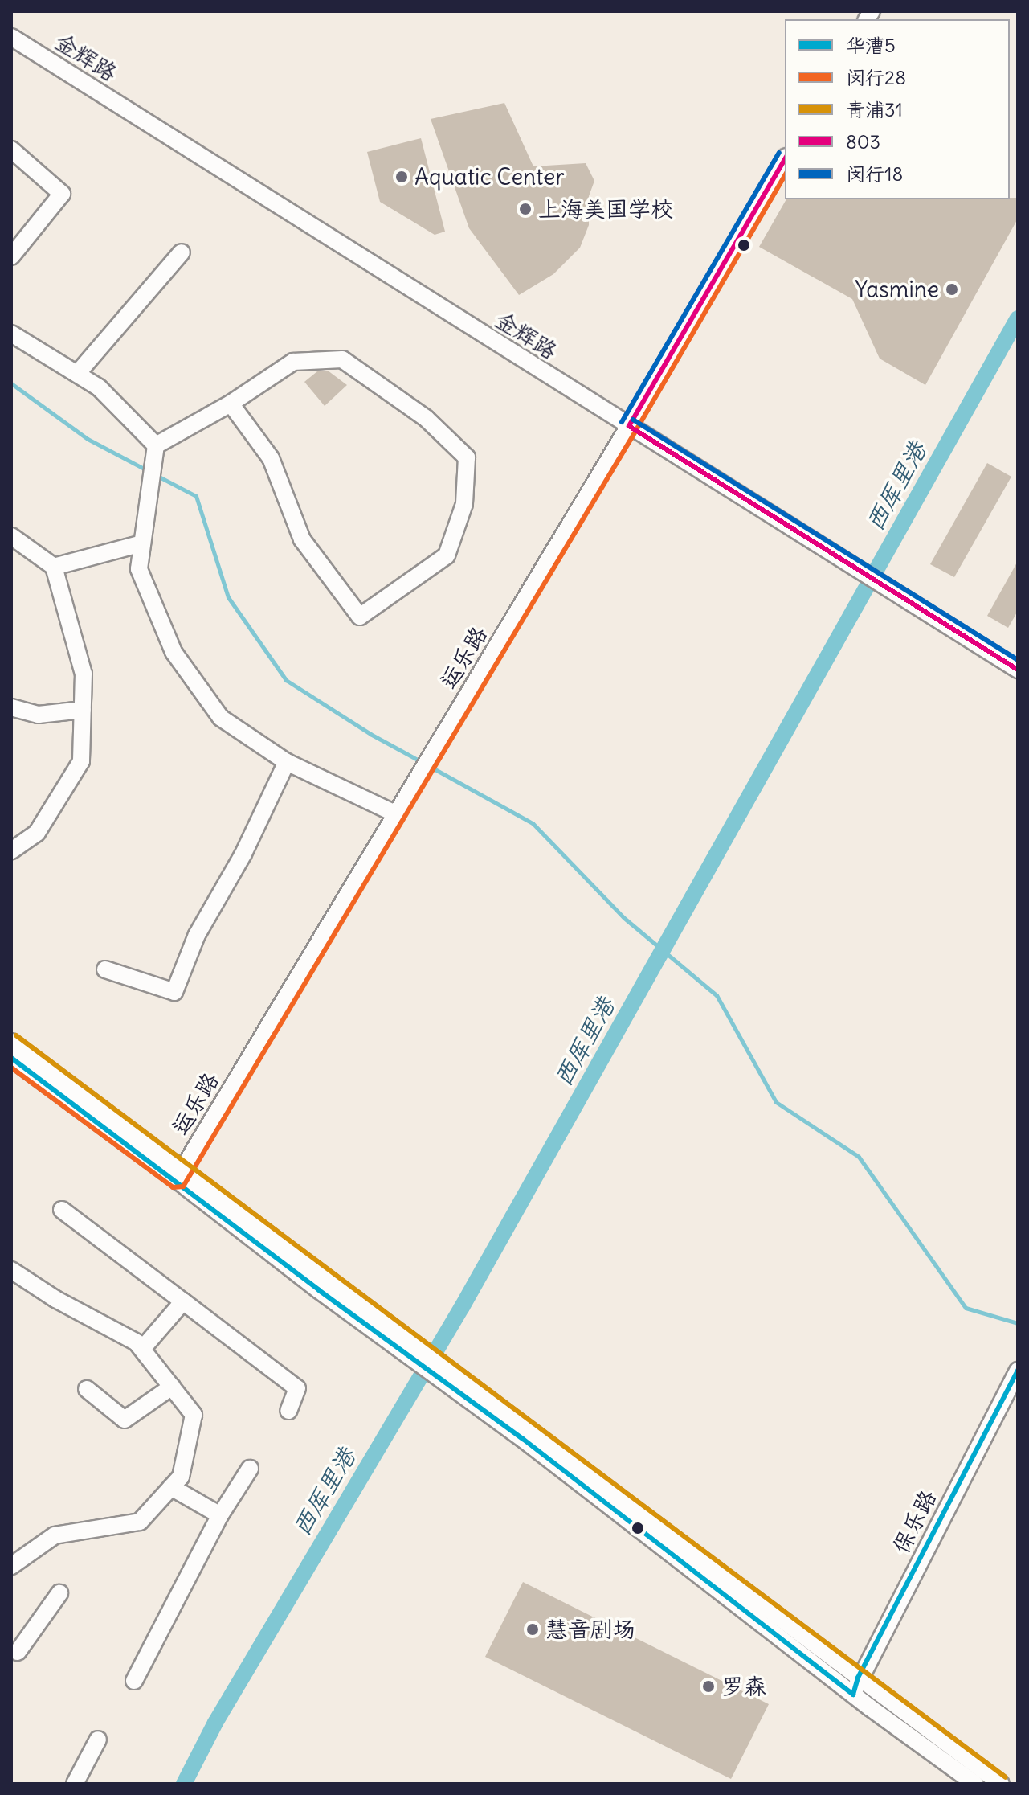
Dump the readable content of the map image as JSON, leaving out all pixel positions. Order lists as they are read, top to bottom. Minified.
{"streets":{"street":["金辉路","运乐路","保乐路"]},"crossings":[["金辉路","运乐路"]],"water":["西厍里港"],"places":["Aquatic Center","上海美国学校","Yasmine","慧音剧场","罗森"],"lines":["transit line 闵行18","transit line 803","transit line 闵行28","transit line 青浦31","transit line 华漕5"],"legend":["华漕5","闵行28","青浦31","803","闵行18"]}
